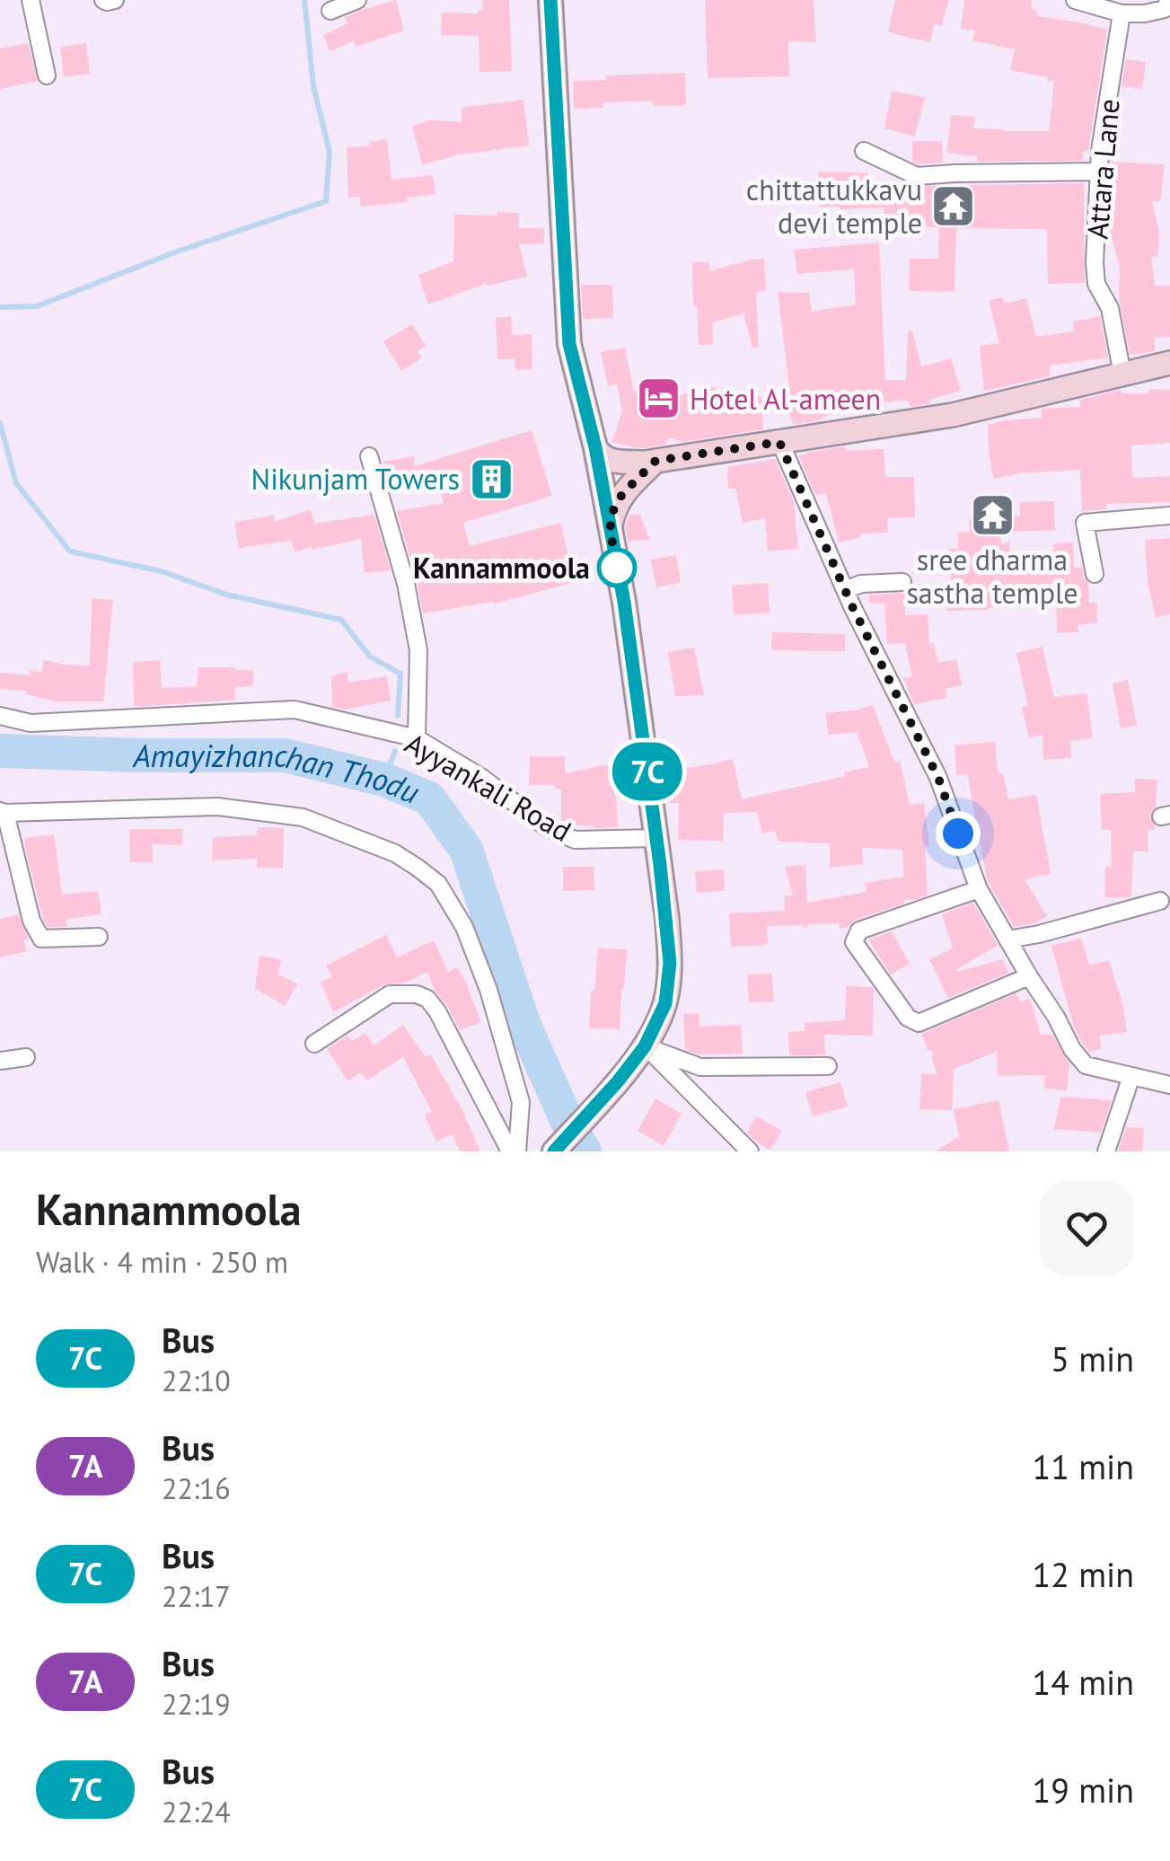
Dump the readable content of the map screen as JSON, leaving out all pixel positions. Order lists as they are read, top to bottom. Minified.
{"streets":{"street":["Attara Lane","Ayyankali Road"]},"water":["Amayizhanchan Thodu"],"places":{"temple":["chittattukkavu devi temple","sree dharma sastha temple"],"hotel":["Hotel Al-ameen"],"building":["Nikunjam Towers"],"other":["Kannammoola"]},"lines":["bus line 7C"],"page":{"on_map":"7C","heading":["Kannammoola","Walk · 4 min · 250 m"],"list":[{"mark":"7C","name":"Bus","note":"22:10","value":"5 min"},{"mark":"7A","name":"Bus","note":"22:16","value":"11 min"},{"mark":"7C","name":"Bus","note":"22:17","value":"12 min"},{"mark":"7A","name":"Bus","note":"22:19","value":"14 min"},{"mark":"7C","name":"Bus","note":"22:24","value":"19 min"}]}}
